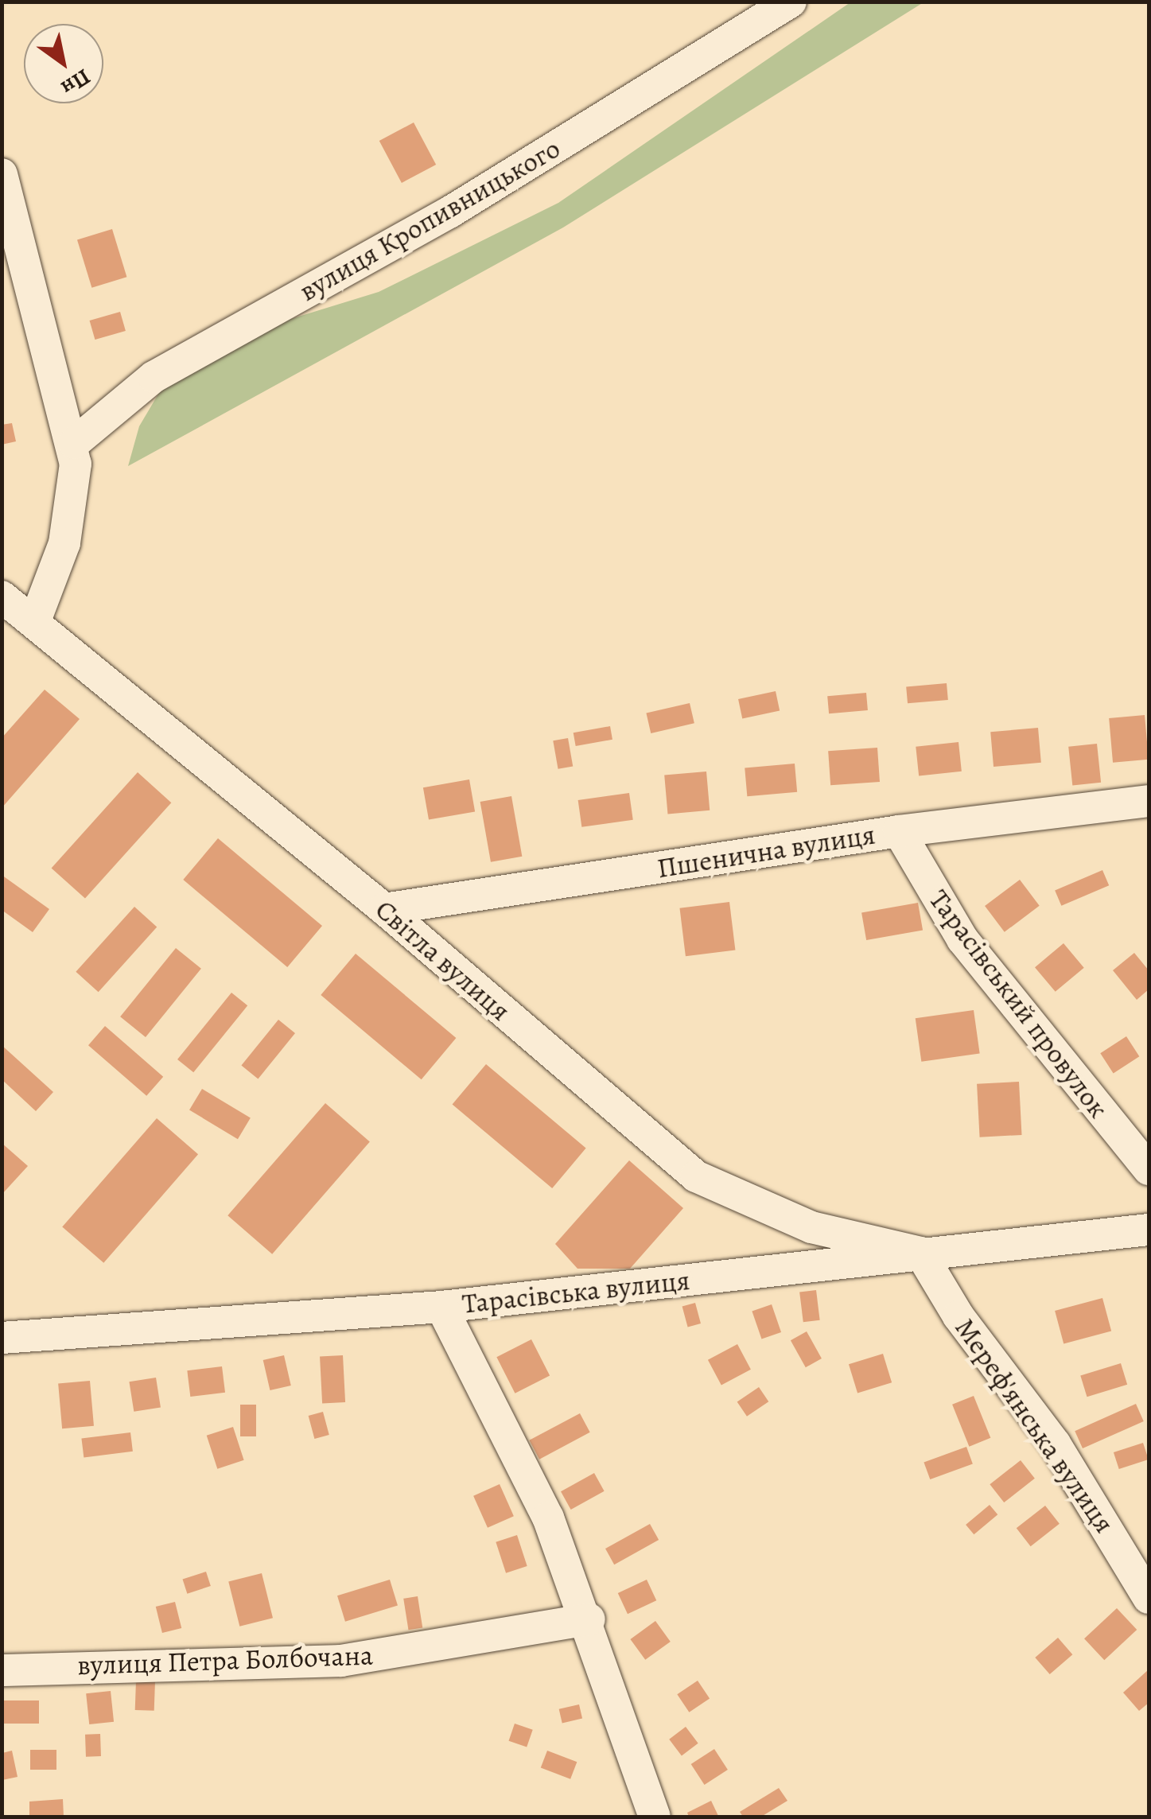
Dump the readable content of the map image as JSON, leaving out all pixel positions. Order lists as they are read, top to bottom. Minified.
{"streets":{"street":["вулиця Кропивницького","Пшенична вулиця","Світла вулиця","Тарасівський провулок","Тарасівська вулиця","Мереф'янська вулиця","вулиця Петра Болбочана"]},"crossings":[["Пшенична вулиця","Світла вулиця"],["Пшенична вулиця","Тарасівський провулок"],["Світла вулиця","Тарасівська вулиця"],["Світла вулиця","Мереф'янська вулиця"],["Тарасівська вулиця","Мереф'янська вулиця"]],"north":"bottom right"}
